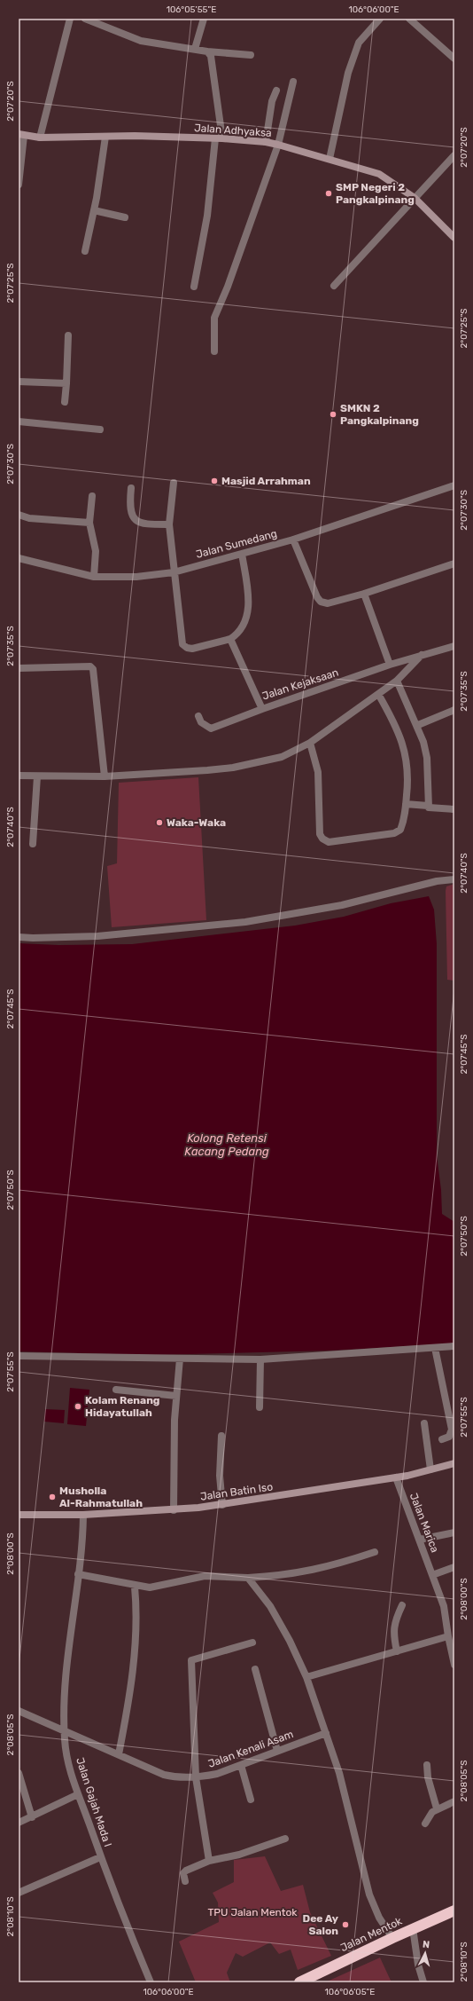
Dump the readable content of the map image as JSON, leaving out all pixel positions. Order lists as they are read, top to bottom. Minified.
{"streets":{"highway":["Jalan Mentok"],"street":["Jalan Adhyaksa","Jalan Sumedang","Jalan Kejaksaan","Jalan Batin Iso","Jalan Marica","Jalan Kenali Asam","Jalan Gajah Mada I"]},"crossings":[["Jalan Batin Iso","Jalan Marica"],["Jalan Batin Iso","Jalan Gajah Mada I"],["Jalan Kenali Asam","Jalan Gajah Mada I"]],"water":["Kolong Retensi Kacang Pedang"],"parks":["TPU Jalan Mentok"],"places":["SMP Negeri 2 Pangkalpinang","SMKN 2 Pangkalpinang","Masjid Arrahman","Waka-Waka","Kolam Renang Hidayatullah","Musholla Al-Rahmatullah","Dee Ay Salon"],"north":"top","coordinates":["106°05'55\"E","106°06'00\"E","2°07'20\"S","2°07'25\"S","2°07'30\"S","2°07'35\"S","2°07'40\"S","2°07'45\"S","2°07'50\"S","2°07'55\"S","2°08'00\"S","2°08'05\"S","2°08'10\"S","106°06'05\"E"]}
